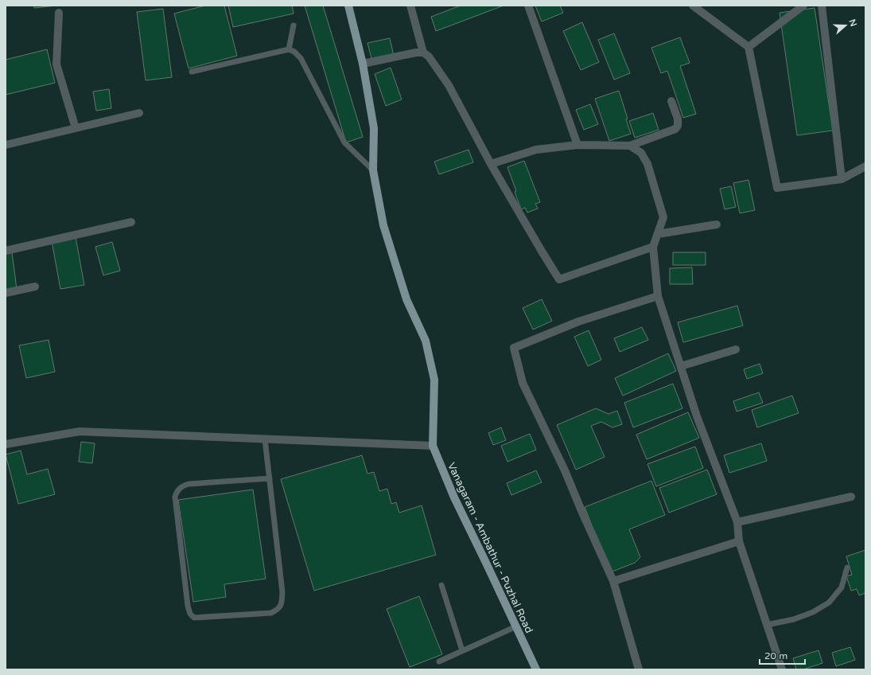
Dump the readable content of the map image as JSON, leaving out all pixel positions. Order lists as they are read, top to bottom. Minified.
{"streets":{"main road":["Vanagaram - Ambathur - Puzhal Road"]},"scale_bar":"20 m","north":"right"}
